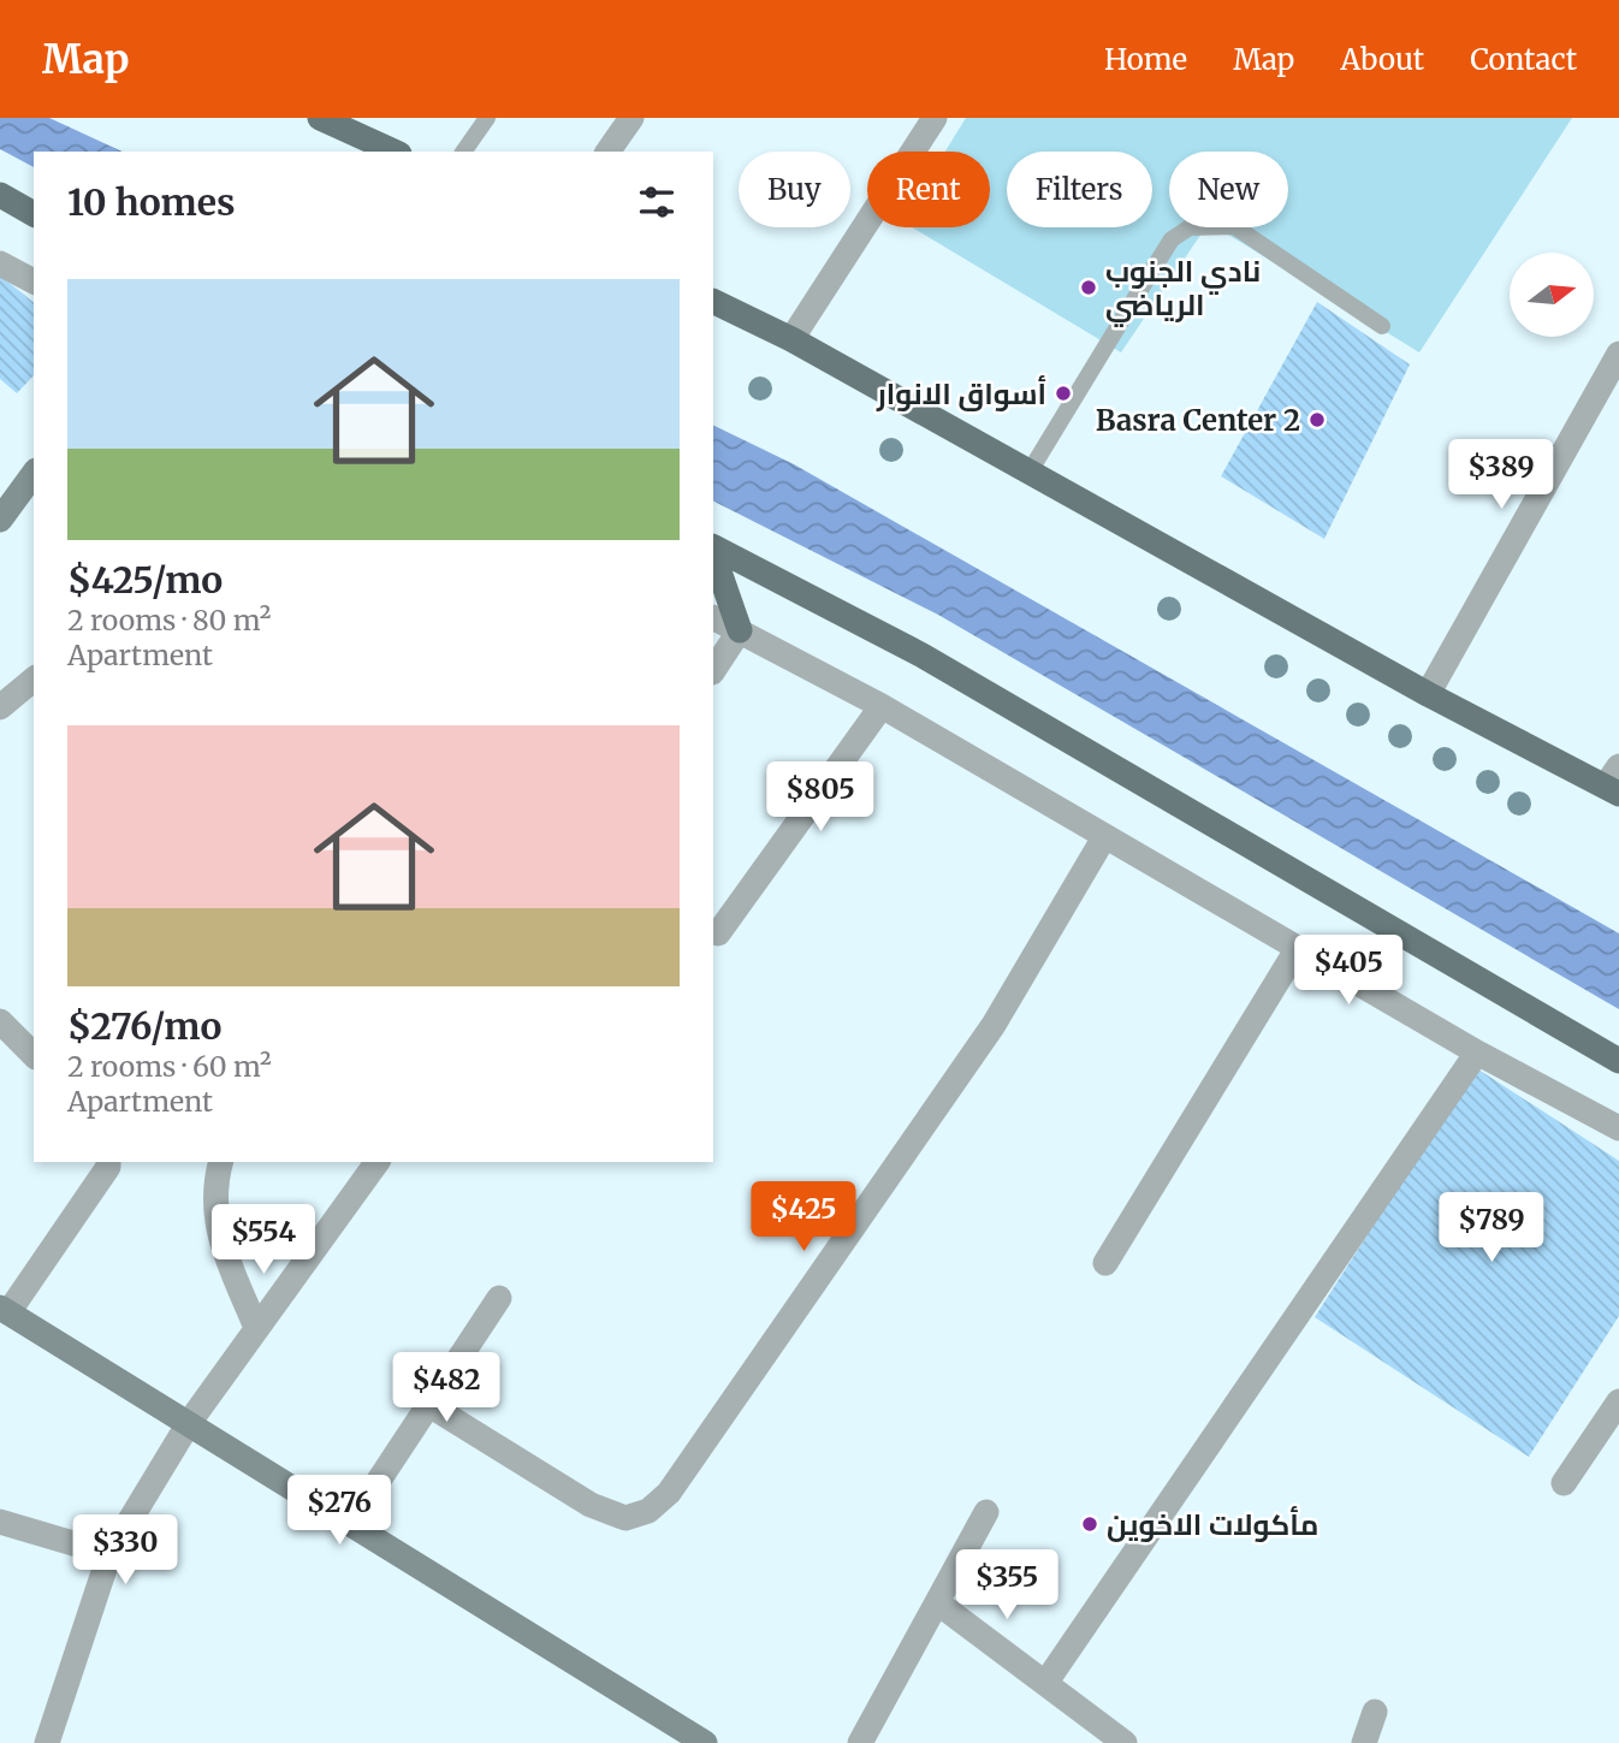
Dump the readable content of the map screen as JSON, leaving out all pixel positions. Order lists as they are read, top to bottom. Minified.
{"places":["نادي الجنوب الرياضي","أسواق الانوار","Basra Center 2","مأكولات الاخوين"],"north":"right","page":{"header":"Map","nav":["Home","Map","About","Contact"],"chip":["Buy","Rent","Filters","New"],"heading":"10 homes","list":[{"name":"$425/mo","note":"2 rooms · 80 m² · Apartment"},{"name":"$276/mo","note":"2 rooms · 60 m² · Apartment"}],"price":["$389","$805","$405","$425","$789","$554","$482","$276","$330","$355"]}}
